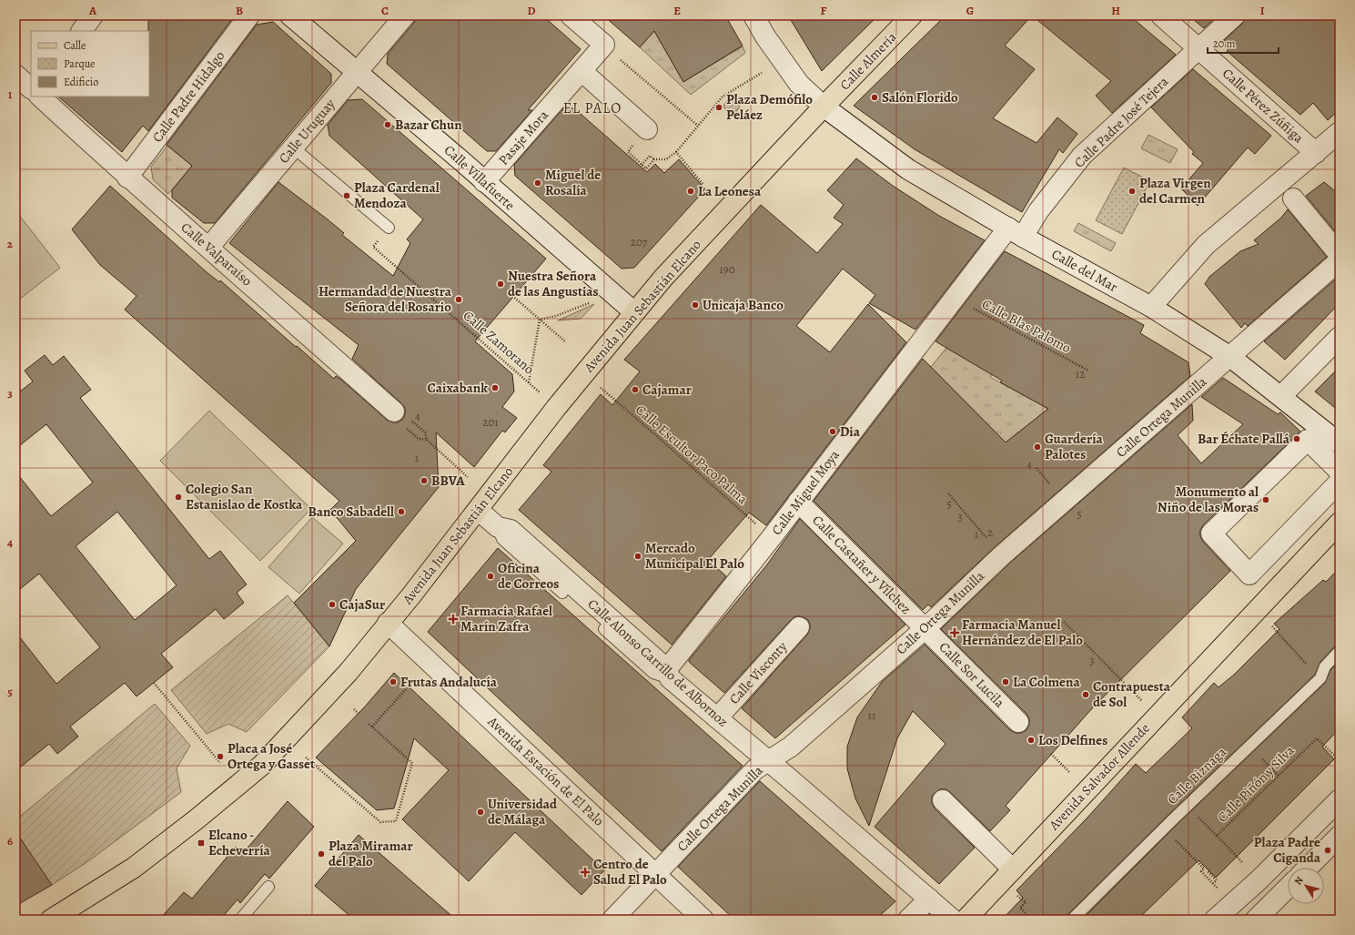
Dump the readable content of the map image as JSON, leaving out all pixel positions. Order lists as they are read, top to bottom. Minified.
{"streets":{"main road":["Calle Almería","Avenida Juan Sebastián Elcano","Avenida Salvador Allende"],"street":["Calle Padre Hidalgo","Calle Pérez Zúñiga","Calle Padre José Tejera","Calle Uruguay","Pasaje Mora","Calle Villafuerte","Calle Valparaíso","Calle del Mar","Calle Ortega Munilla","Calle Miguel Moya","Calle Castañer y Vílchez","Calle Alonso Carrillo de Albornoz","Calle Visconty","Calle Sor Lucila","Avenida Estación de El Palo"],"lane":["Calle Biznaga"],"path":["Calle Blas Palomo","Calle Zamorano","Calle Escultor Paco Palma","Calle Piñón y Silva"]},"crossings":[["Calle Almería","Calle del Mar"],["Calle Almería","Avenida Juan Sebastián Elcano"],["Calle Padre Hidalgo","Calle Valparaíso"],["Calle Pérez Zúñiga","Calle Padre José Tejera"],["Calle Padre José Tejera","Calle del Mar"],["Calle Padre José Tejera","Calle Miguel Moya"],["Calle Uruguay","Calle Villafuerte"],["Calle Uruguay","Calle Valparaíso"],["Pasaje Mora","Calle Villafuerte"],["Calle Villafuerte","Avenida Juan Sebastián Elcano"],["Calle del Mar","Avenida Juan Sebastián Elcano"],["Calle del Mar","Calle Ortega Munilla"],["Calle del Mar","Calle Miguel Moya"],["Avenida Juan Sebastián Elcano","Calle Zamorano"],["Avenida Juan Sebastián Elcano","Calle Alonso Carrillo de Albornoz"],["Avenida Juan Sebastián Elcano","Avenida Estación de El Palo"],["Calle Blas Palomo","Calle Miguel Moya"],["Calle Ortega Munilla","Calle Castañer y Vílchez"],["Calle Ortega Munilla","Calle Alonso Carrillo de Albornoz"],["Calle Ortega Munilla","Calle Sor Lucila"],["Calle Ortega Munilla","Avenida Estación de El Palo"],["Calle Escultor Paco Palma","Calle Miguel Moya"],["Calle Miguel Moya","Calle Castañer y Vílchez"],["Calle Miguel Moya","Calle Alonso Carrillo de Albornoz"],["Calle Castañer y Vílchez","Calle Sor Lucila"],["Calle Alonso Carrillo de Albornoz","Calle Visconty"],["Calle Biznaga","Calle Piñón y Silva"]],"districts":["EL PALO"],"places":{"other":["Salón Florido","Plaza Demófilo Peláez","Bazar Chun","Miguel de Rosalía","La Leonesa","Plaza Virgen del Carmen","Plaza Cardenal Mendoza","Nuestra Señora de las Angustias","Hermandad de Nuestra Señora del Rosario","Unicaja Banco","Caixabank","Cajamar","Dia","Bar Échate Pallá","Guardería Palotes","BBVA","Colegio San Estanislao de Kostka","Monumento al Niño de las Moras","Banco Sabadell","Mercado Municipal El Palo","Oficina de Correos","CajaSur","Frutas Andalucía","La Colmena","Contrapuesta de Sol","Los Delfines","Placa a José Ortega y Gasset","Universidad de Málaga","Plaza Padre Ciganda","Plaza Miramar del Palo"],"health":["Farmacia Rafael Marín Zafra","Farmacia Manuel Hernández de El Palo","Centro de Salud El Palo"],"transit":["Elcano - Echeverría"]},"house_numbers":["207","190","12","4","201","1","4","5","5","3","2","1","3","11"],"legend":["Calle","Parque","Edificio"],"scale_bar":"20 m","north":"top left","grid":{"columns":["A","B","C","D","E","F","G","H","I"],"rows":["1","2","3","4","5","6"]}}
